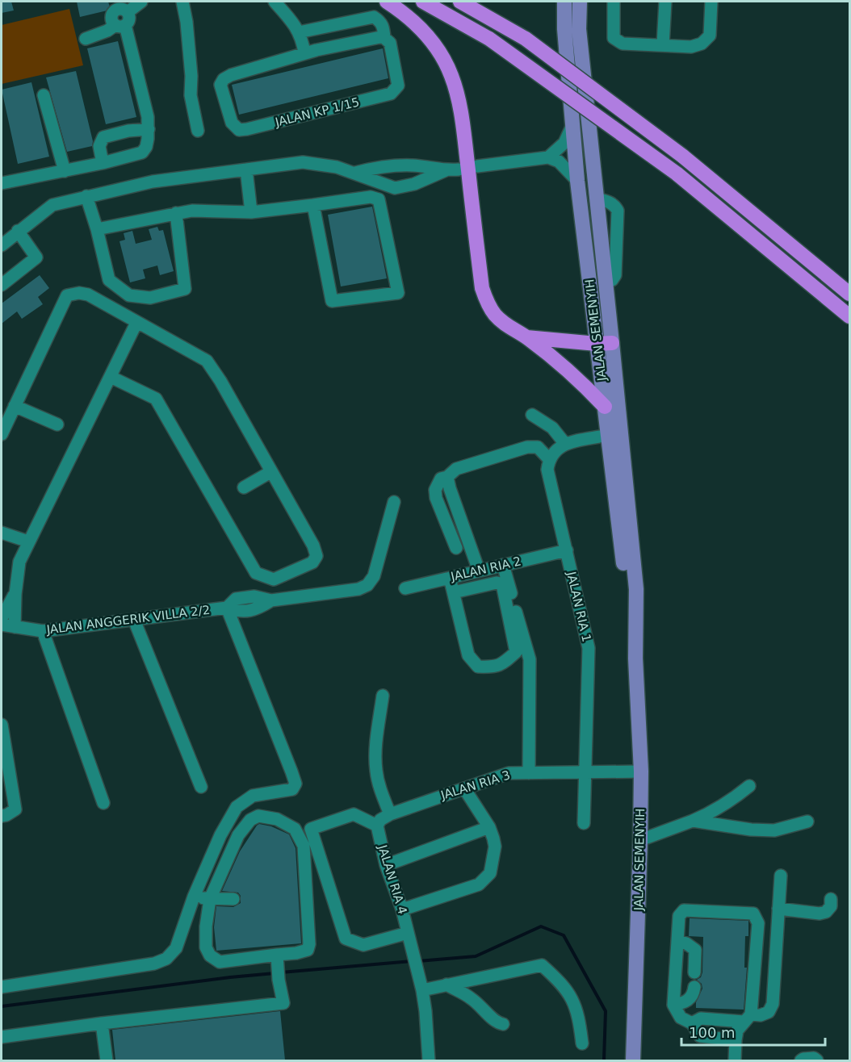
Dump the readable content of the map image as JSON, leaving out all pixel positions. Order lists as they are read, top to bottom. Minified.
{"streets":{"main road":["JALAN SEMENYIH"],"street":["JALAN KP 1/15","JALAN RIA 2","JALAN RIA 1","JALAN ANGGERIK VILLA 2/2","JALAN RIA 3","JALAN RIA 4"]},"crossings":[["JALAN SEMENYIH","JALAN RIA 3"],["JALAN RIA 2","JALAN RIA 1"],["JALAN RIA 1","JALAN RIA 3"],["JALAN RIA 3","JALAN RIA 4"]],"scale_bar":"100 m"}
